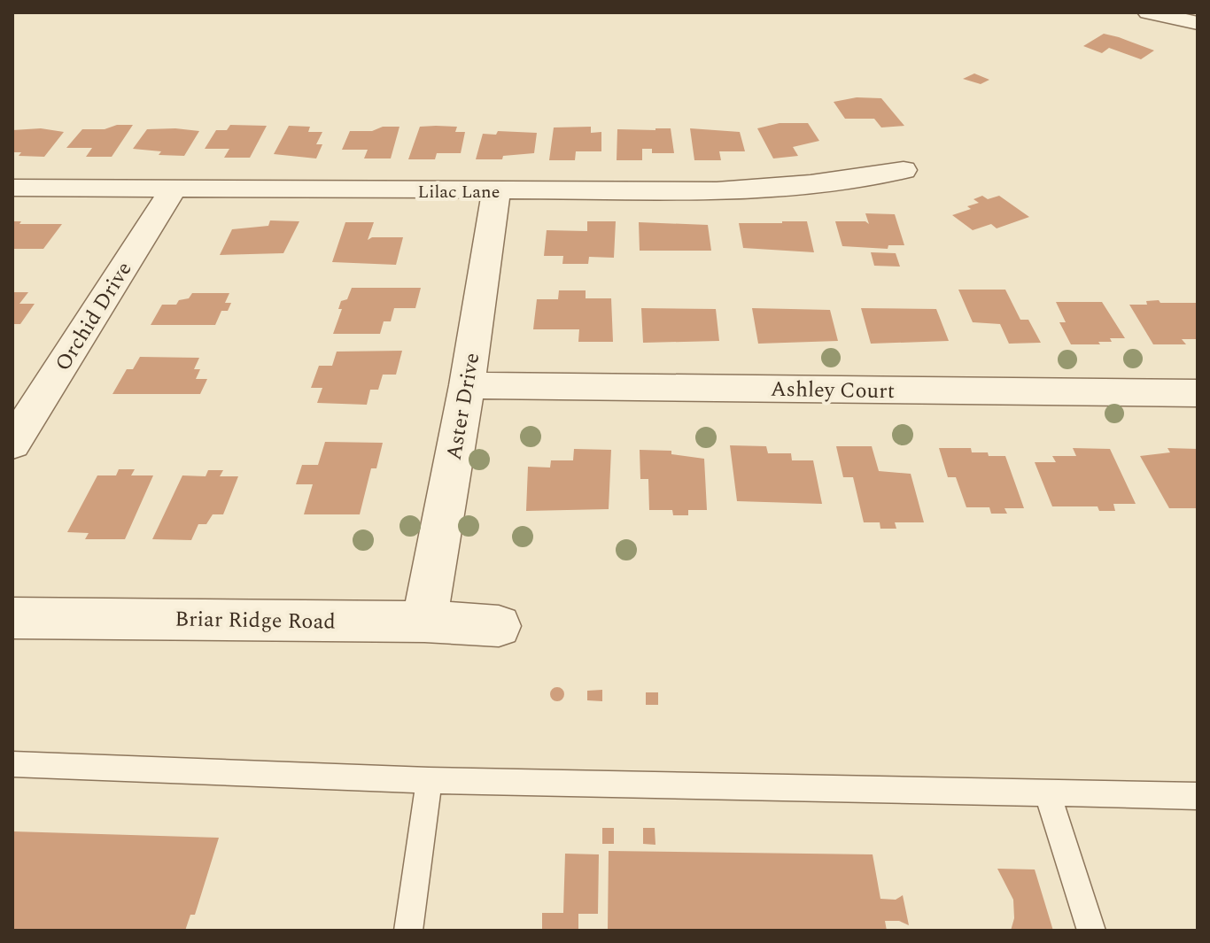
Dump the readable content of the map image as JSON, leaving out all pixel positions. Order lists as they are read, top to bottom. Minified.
{"streets":{"street":["Lilac Lane","Orchid Drive","Ashley Court","Aster Drive","Briar Ridge Road"]},"crossings":[["Lilac Lane","Orchid Drive"],["Lilac Lane","Aster Drive"],["Ashley Court","Aster Drive"],["Aster Drive","Briar Ridge Road"]]}
